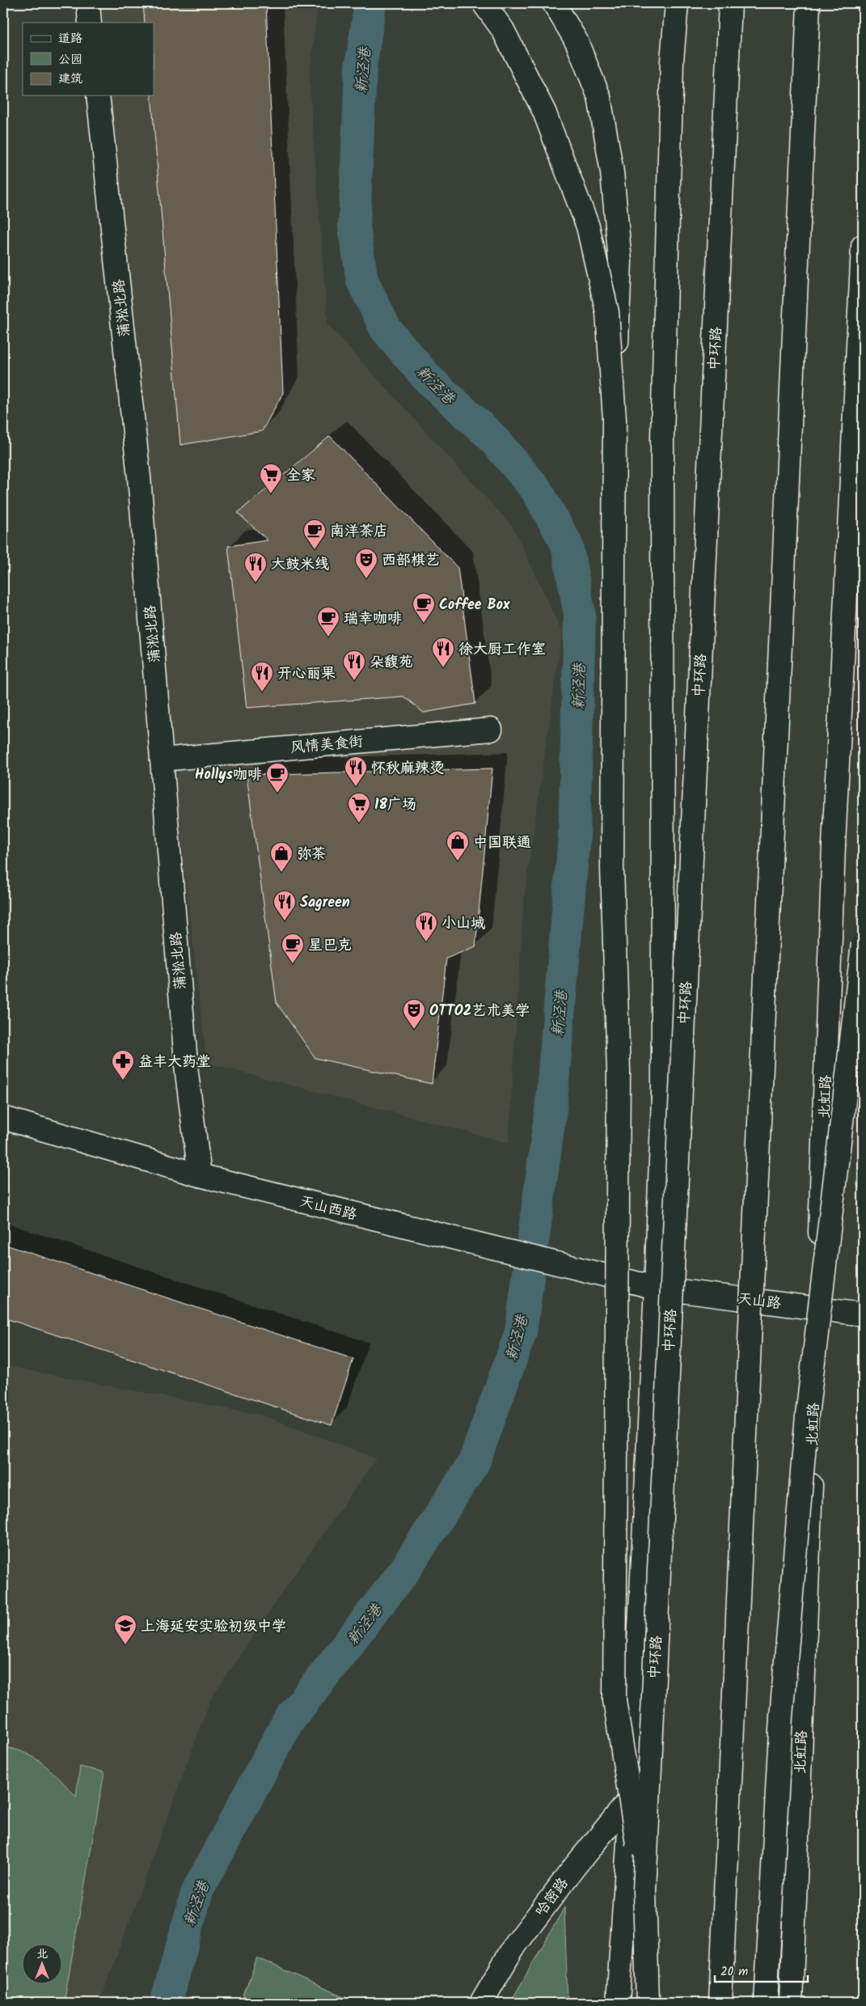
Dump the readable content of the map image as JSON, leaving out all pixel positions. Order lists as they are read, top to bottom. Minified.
{"streets":{"main road":["蒲淞北路","中环路","风情美食街","北虹路","天山西路","天山路","哈密路"]},"crossings":[["蒲淞北路","风情美食街"],["蒲淞北路","天山西路"],["北虹路","天山路"],["天山西路","天山路"]],"water":["新泾港"],"places":{"supermarket":["全家","18广场"],"cafe":["南洋茶店","Coffee Box","瑞幸咖啡","Hollys咖啡","星巴克"],"theatre":["西部棋艺","OTTO2艺术美学"],"restaurant":["大鼓米线","徐大厨工作室","朵馥苑","开心丽果","怀秋麻辣烫","Sagreen","小山城"],"shop":["中国联通","弥茶"],"pharmacy":["益丰大药堂"],"school or university":["上海延安实验初级中学"]},"legend":["道路","公园","建筑"],"scale_bar":"20 m","north":"top"}
